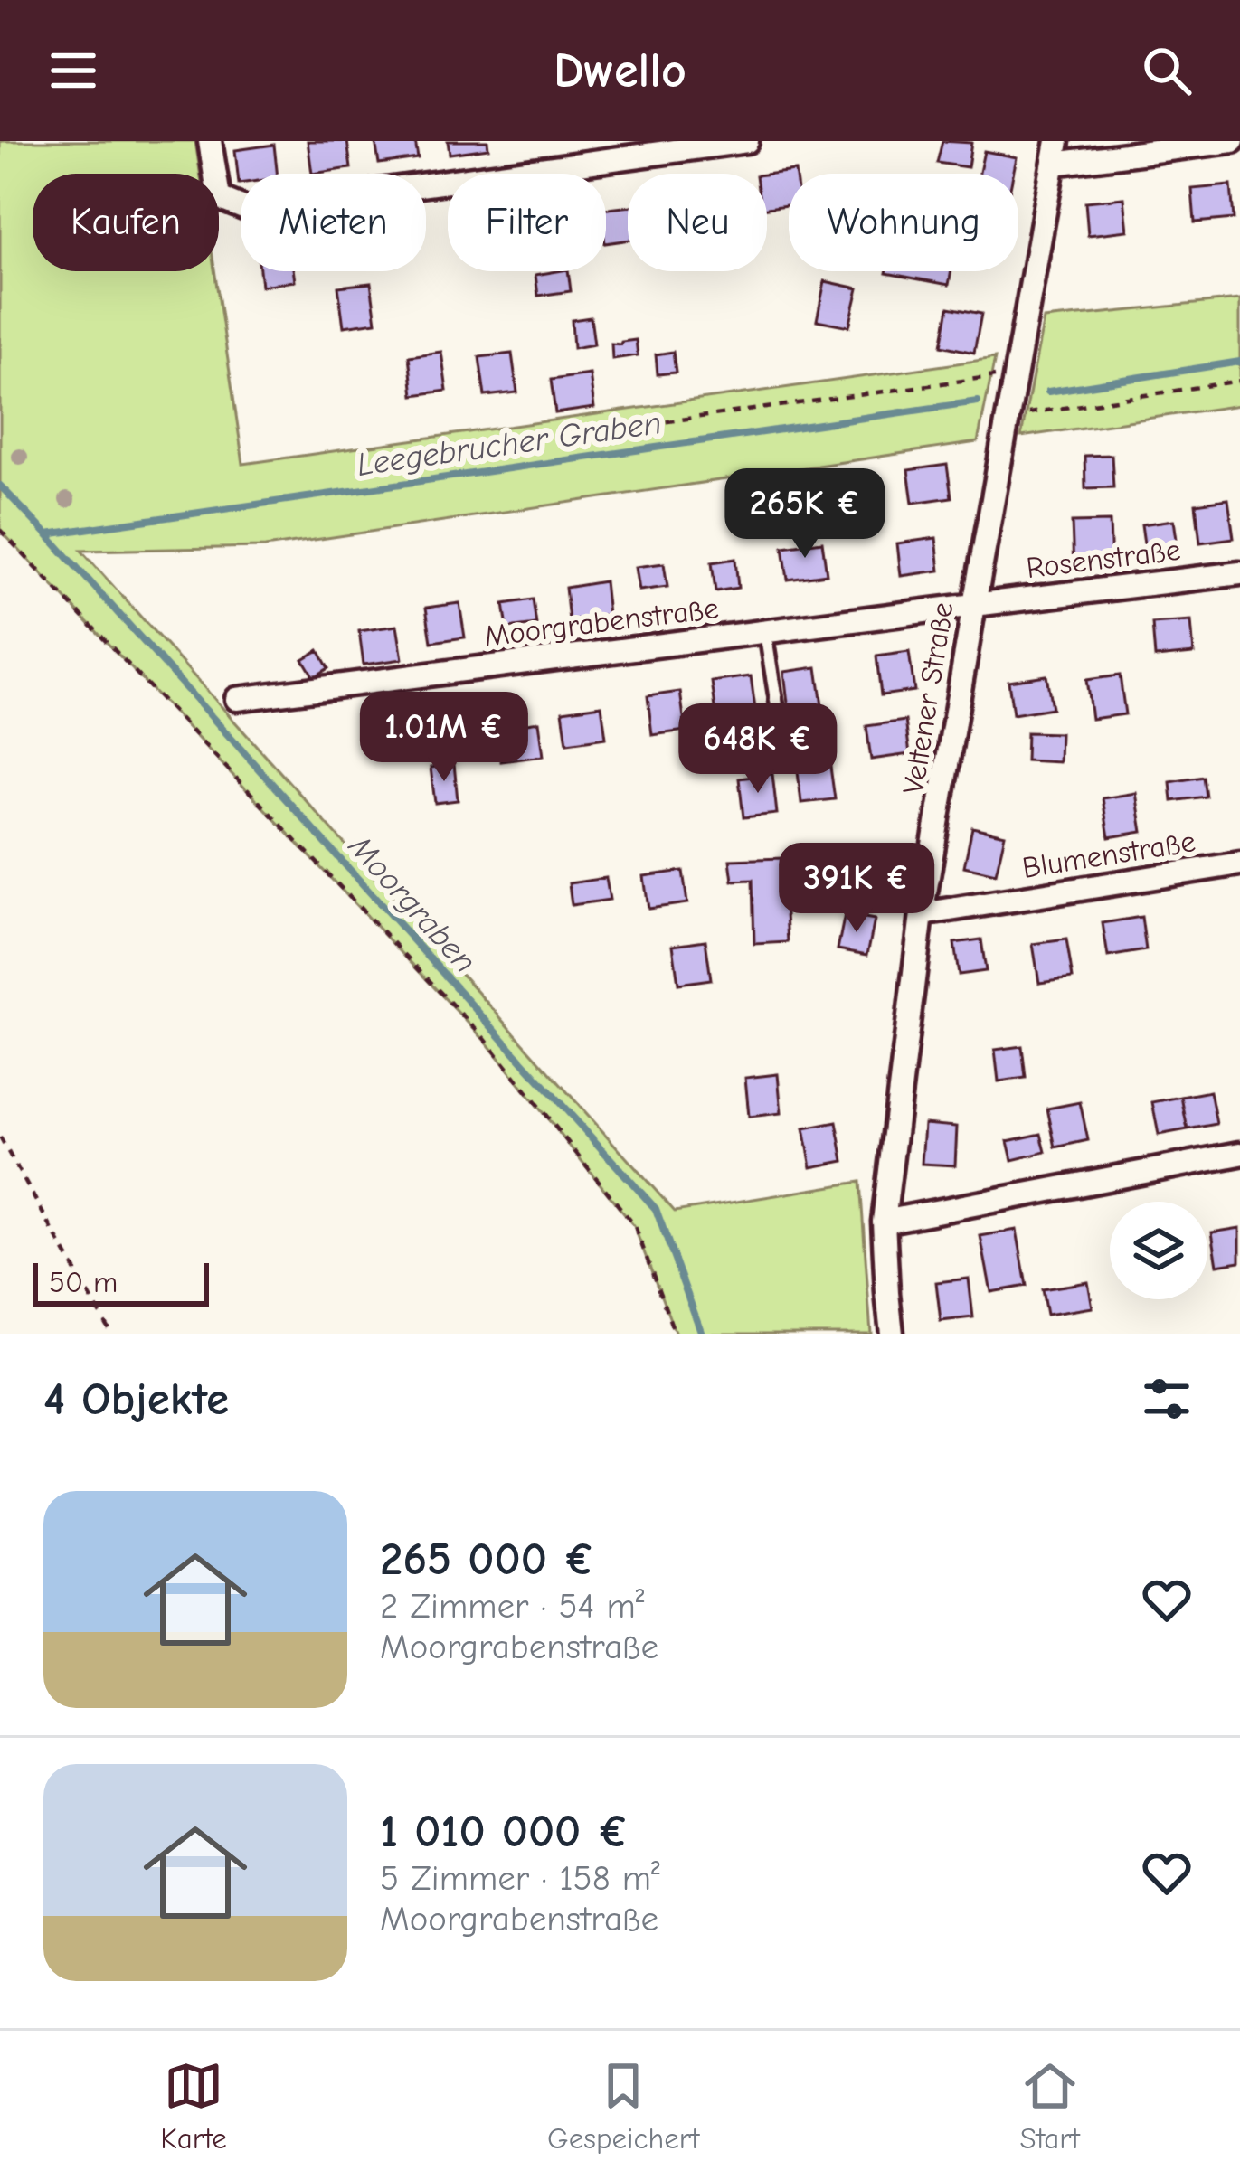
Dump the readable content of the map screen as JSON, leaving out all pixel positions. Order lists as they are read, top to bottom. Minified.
{"streets":{"street":["Rosenstraße","Moorgrabenstraße","Veltener Straße","Blumenstraße"]},"crossings":[["Rosenstraße","Moorgrabenstraße"],["Rosenstraße","Veltener Straße"],["Moorgrabenstraße","Veltener Straße"],["Veltener Straße","Blumenstraße"]],"water":["Leegebrucher Graben","Moorgraben"],"scale_bar":"50 m","page":{"header":"Dwello","chip":["Kaufen","Mieten","Filter","Neu","Wohnung"],"price":["265K €","1.01M €","648K €","391K €"],"scale":"50 m","heading":"4 Objekte","list":[{"name":"265 000 €","note":"2 Zimmer · 54 m² · Moorgrabenstraße"},{"name":"1 010 000 €","note":"5 Zimmer · 158 m² · Moorgrabenstraße"}],"tabs":["Karte","Gespeichert","Start"]}}
